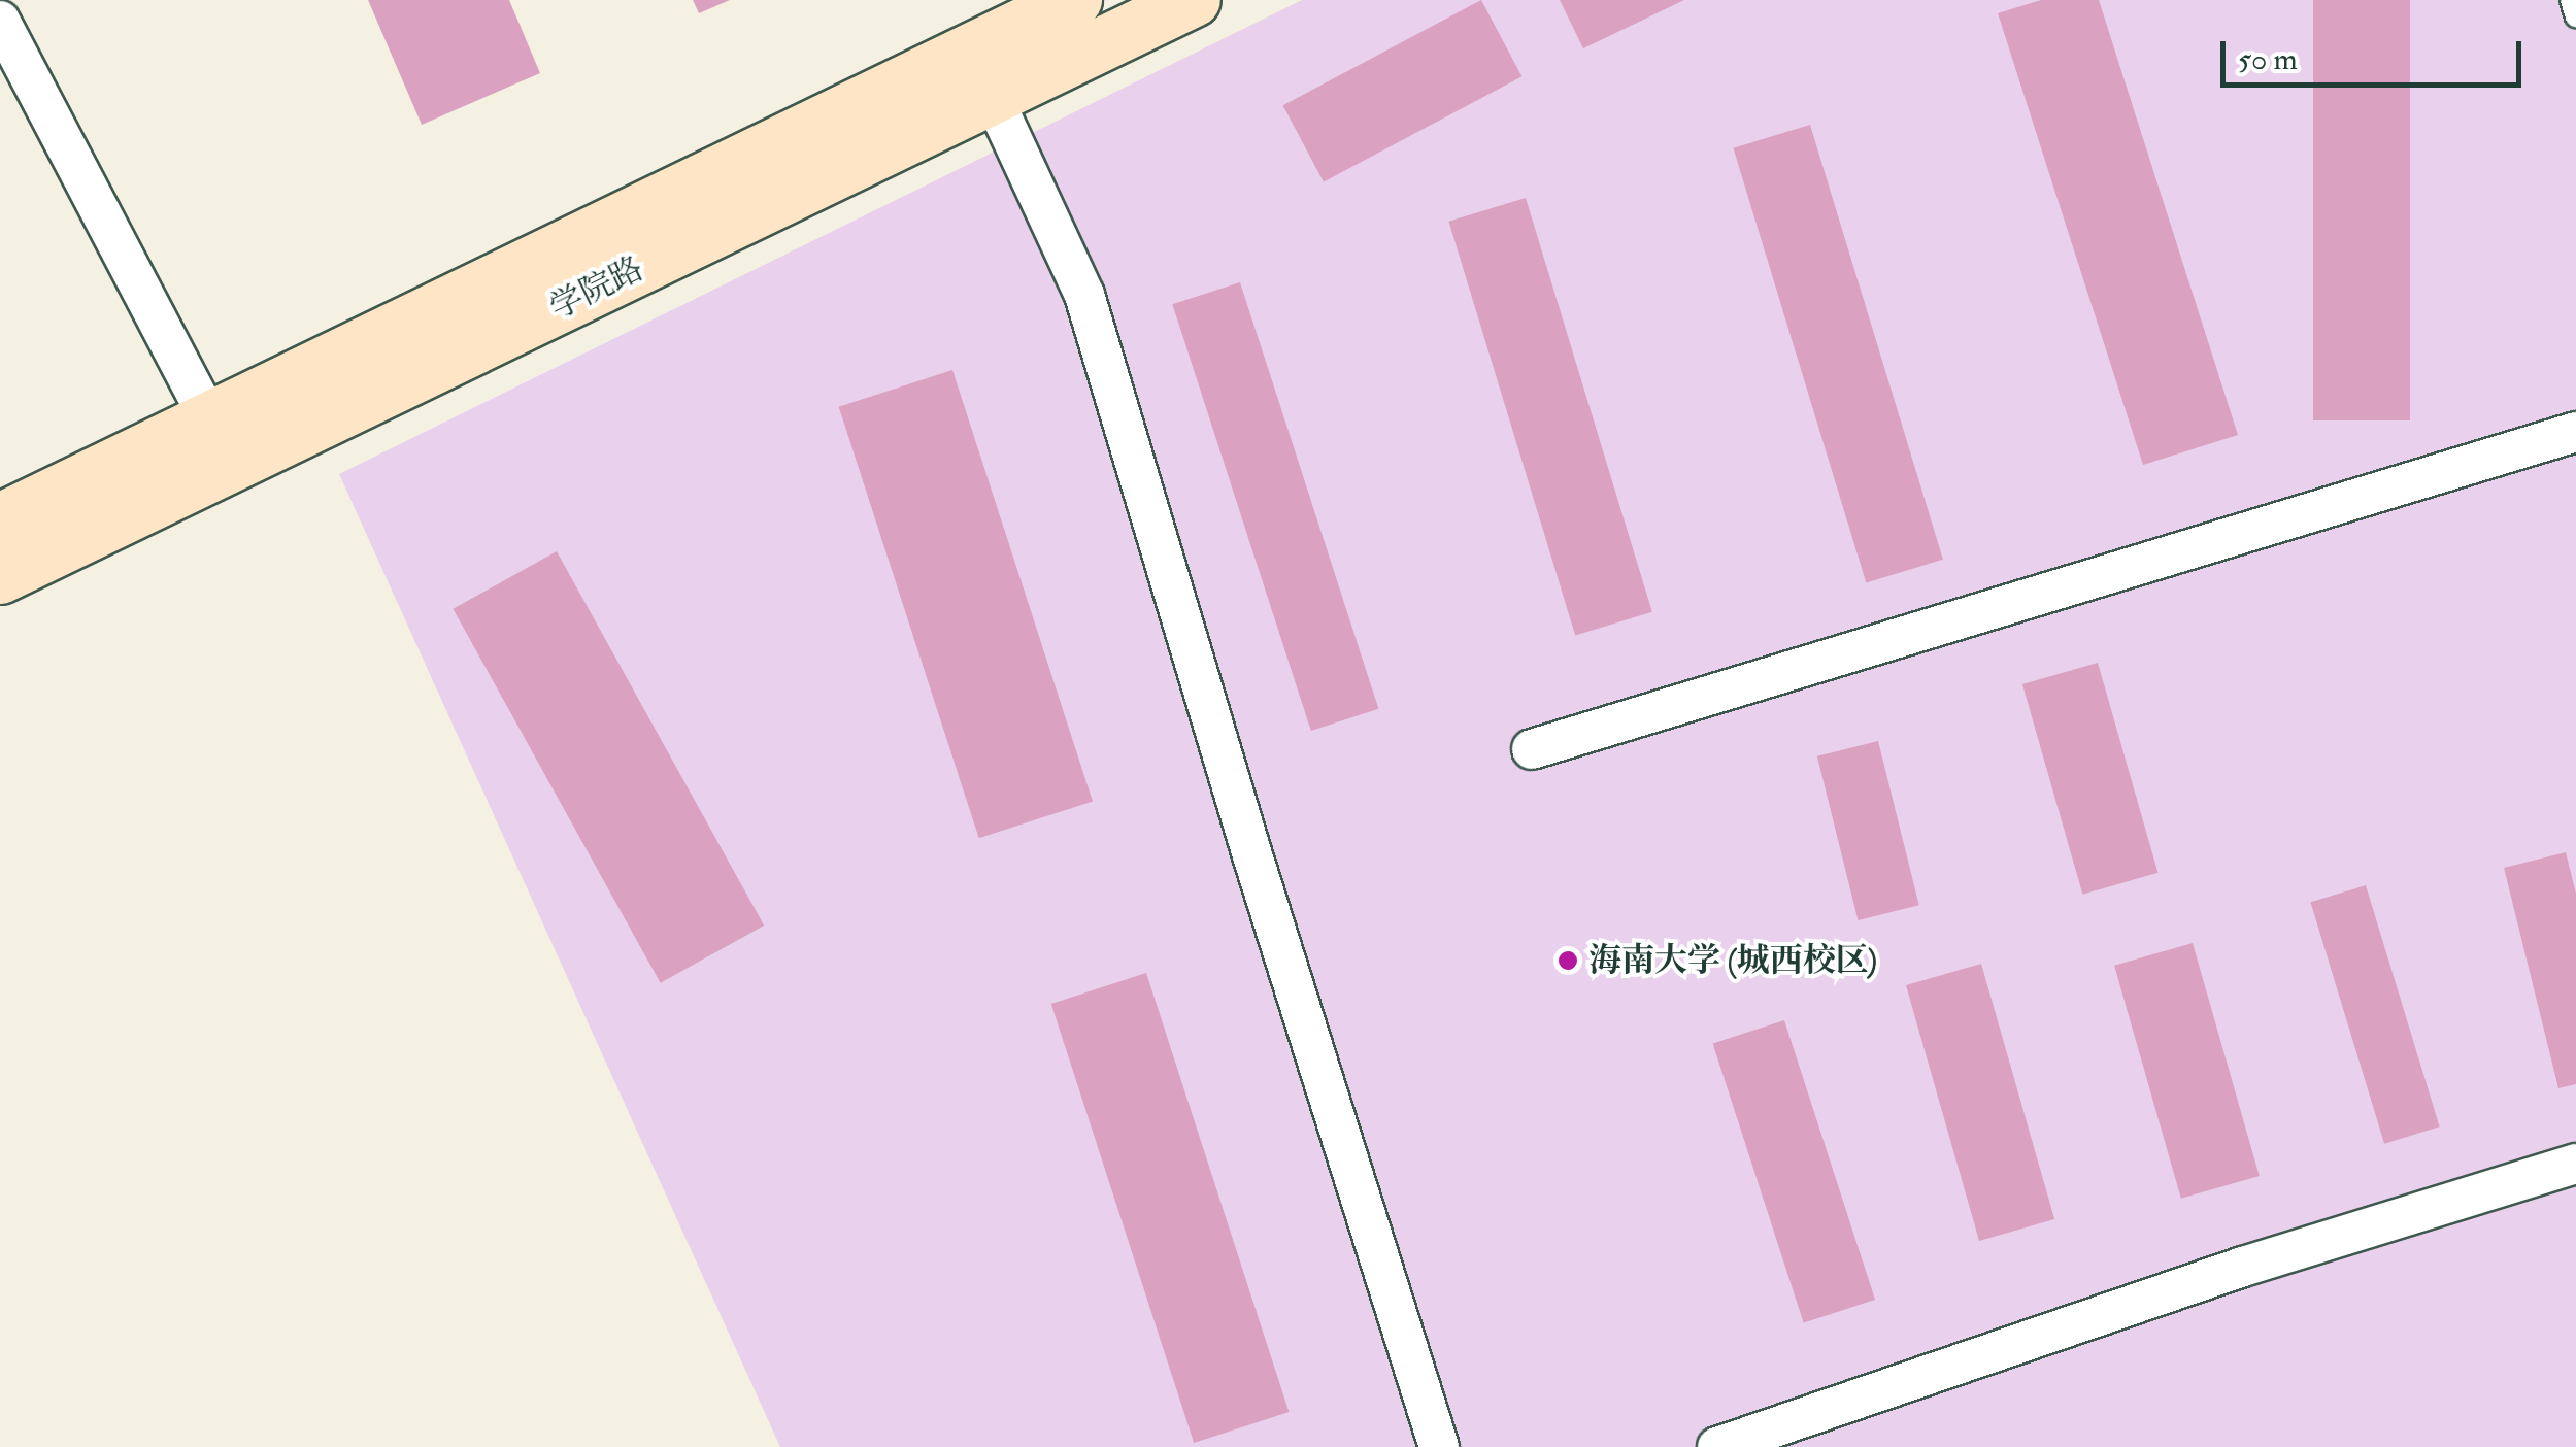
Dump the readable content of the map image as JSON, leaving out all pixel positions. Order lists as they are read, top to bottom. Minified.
{"streets":{"main road":["学院路"]},"places":["海南大学 (城西校区)"],"scale_bar":"50 m"}
